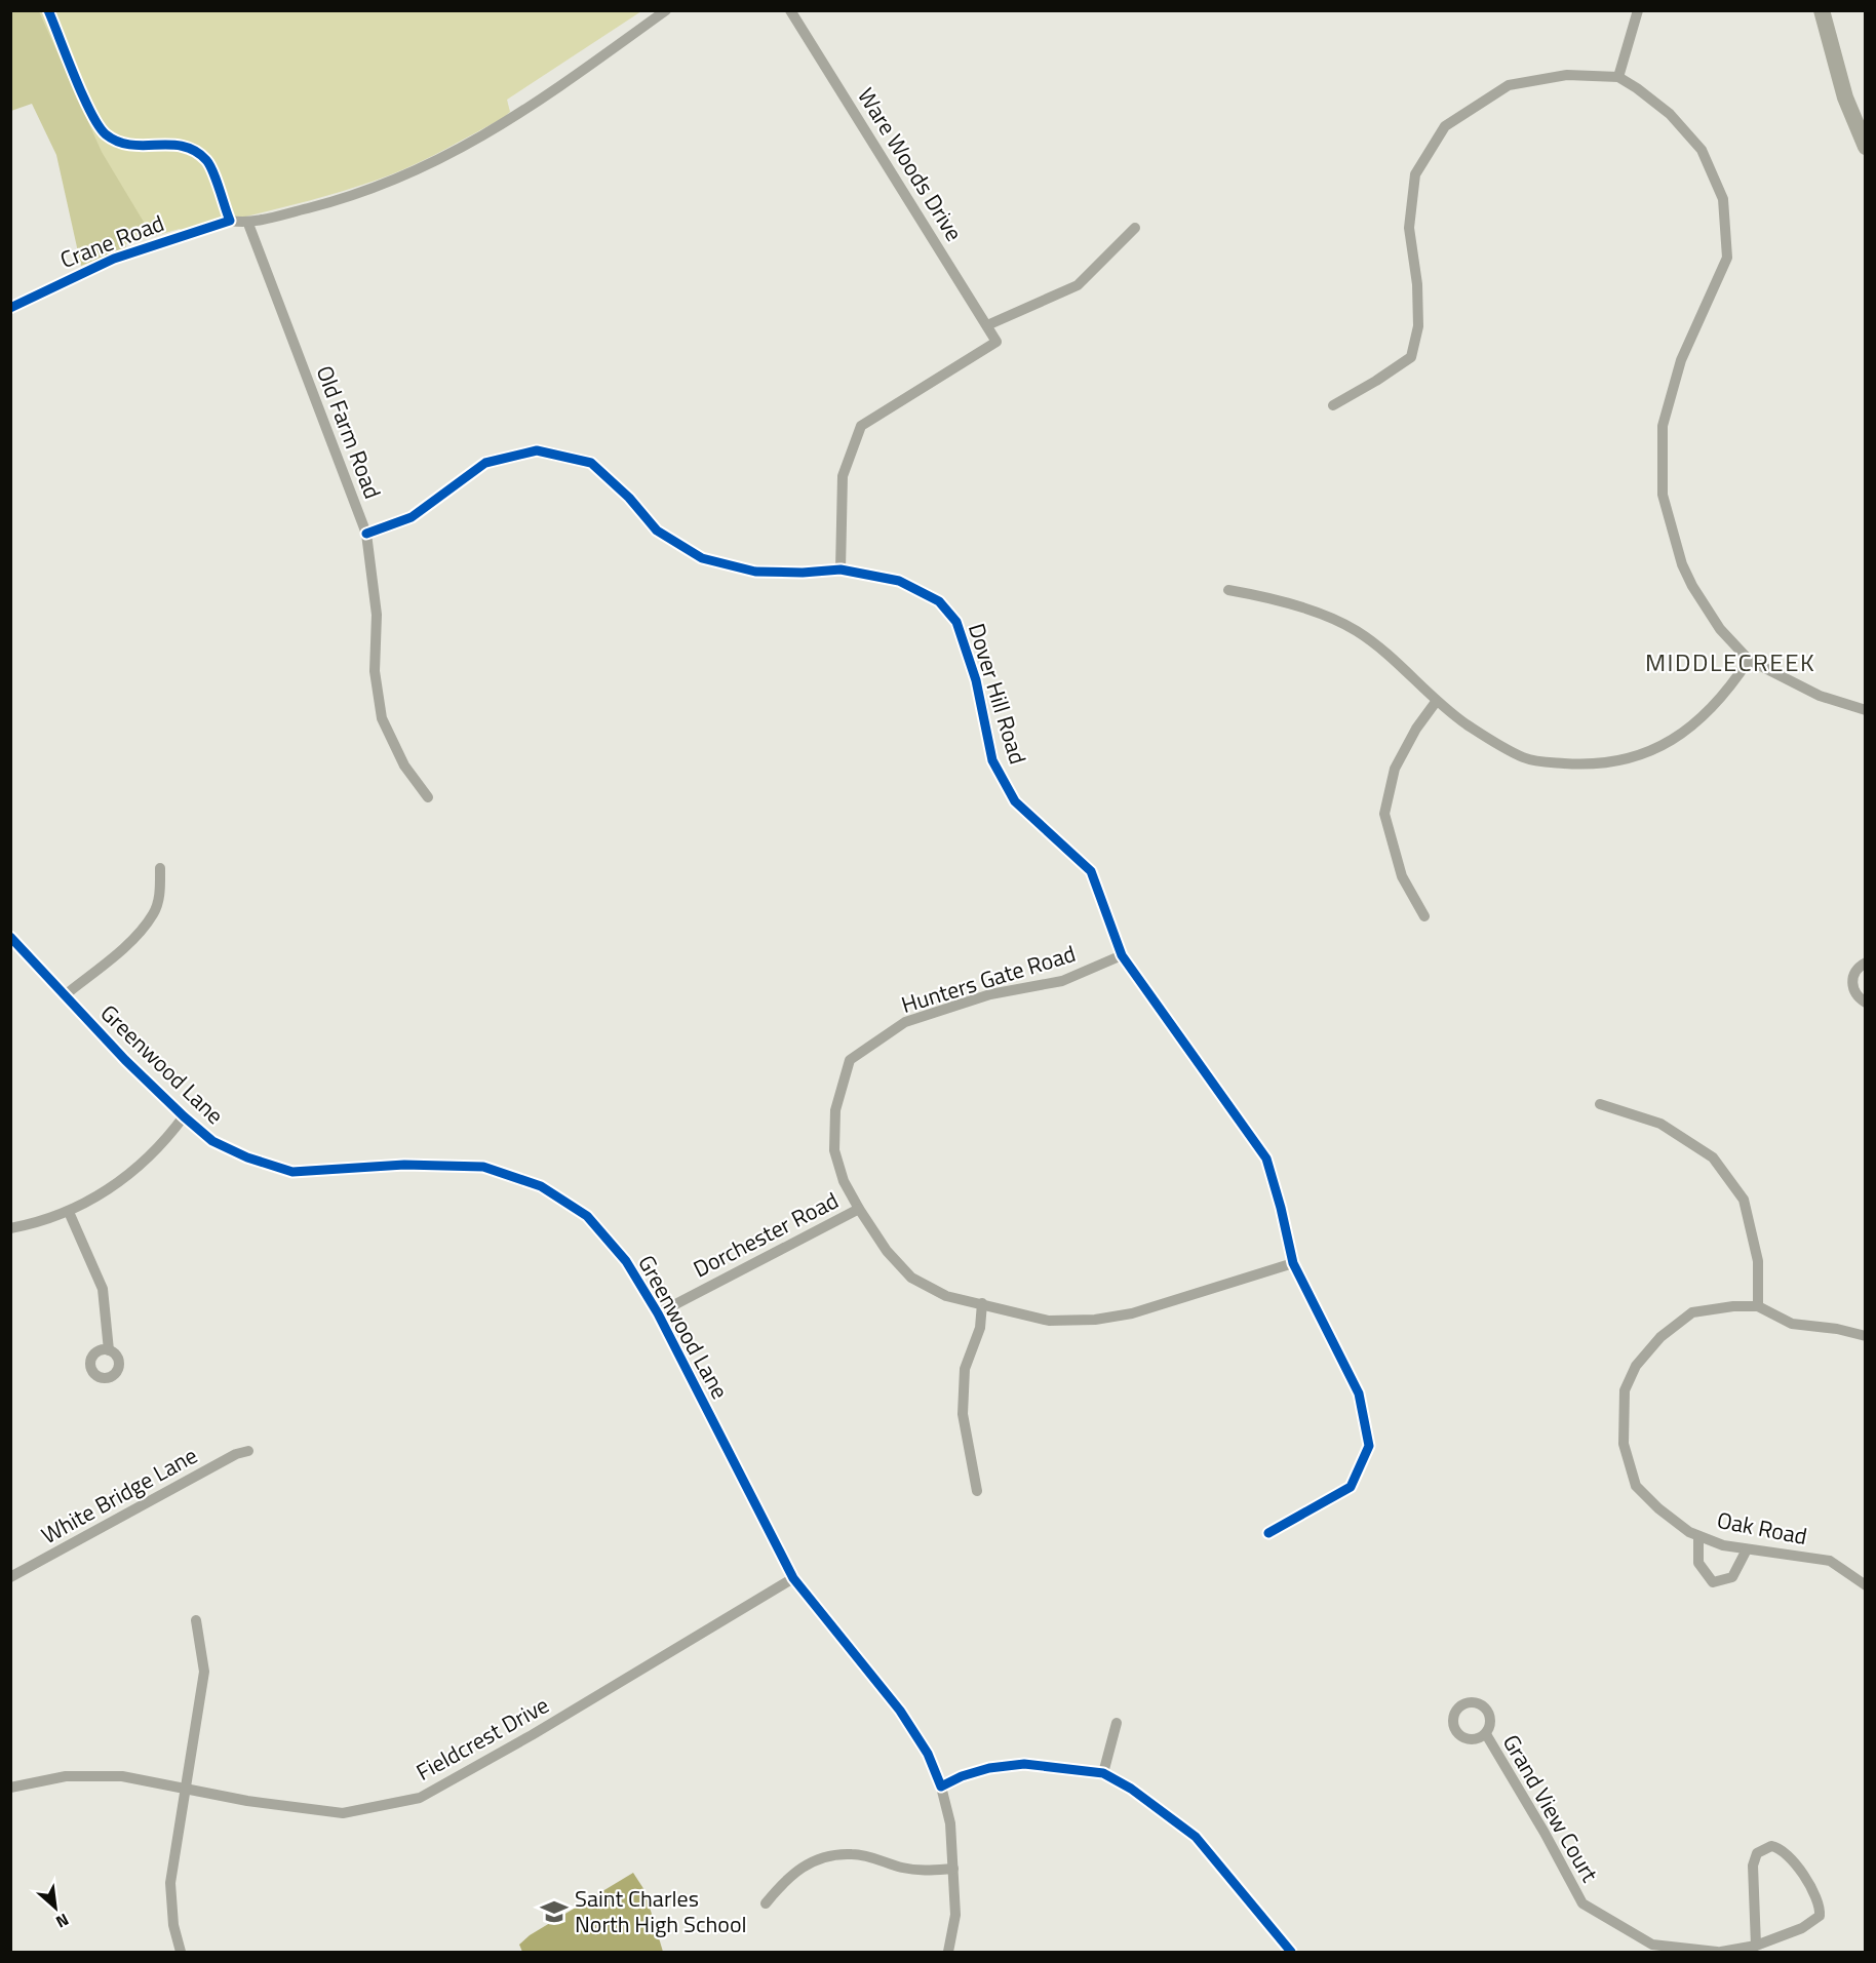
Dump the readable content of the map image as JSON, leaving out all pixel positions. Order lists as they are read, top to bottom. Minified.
{"streets":{"street":["Ware Woods Drive","Crane Road","Old Farm Road","Dover Hill Road","Hunters Gate Road","Greenwood Lane","Dorchester Road","White Bridge Lane","Oak Road","Fieldcrest Drive","Grand View Court"]},"crossings":[["Ware Woods Drive","Dover Hill Road"],["Crane Road","Old Farm Road"],["Old Farm Road","Dover Hill Road"],["Dover Hill Road","Hunters Gate Road"],["Hunters Gate Road","Dorchester Road"],["Greenwood Lane","Dorchester Road"],["Greenwood Lane","Fieldcrest Drive"]],"districts":["MIDDLECREEK"],"places":{"school or university":["Saint Charles North High School"]},"north":"bottom right"}
